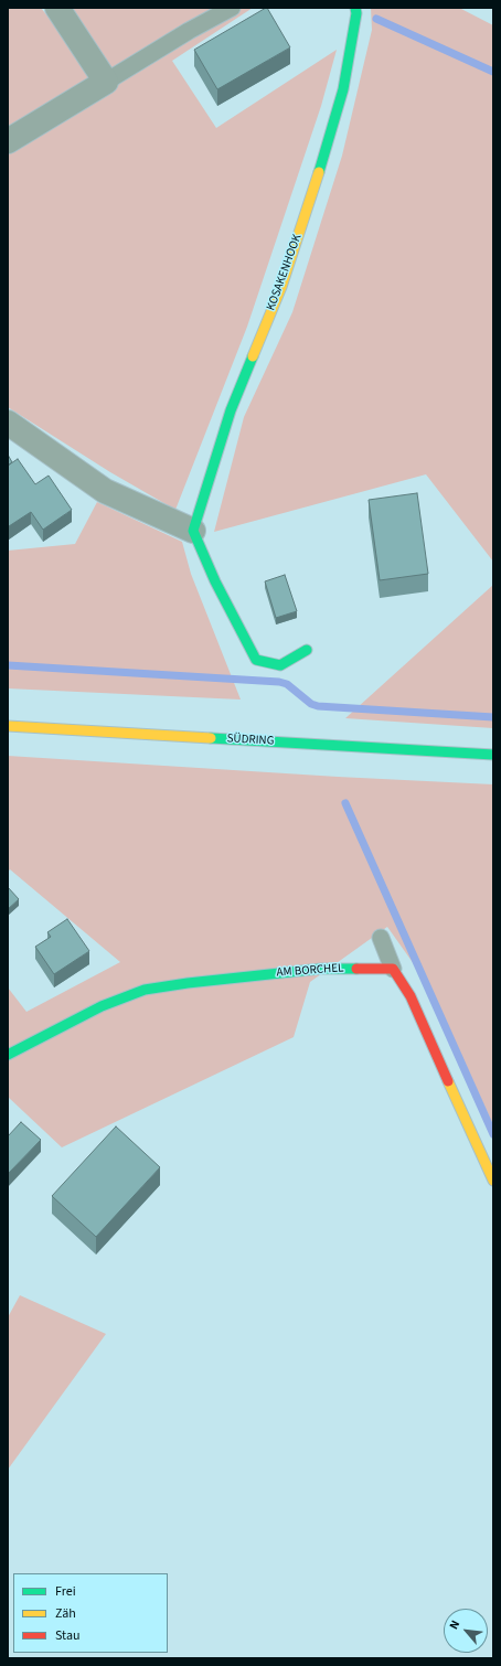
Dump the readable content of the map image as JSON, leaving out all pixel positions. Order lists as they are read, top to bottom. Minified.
{"streets":{"street":["KOSAKENHOOK","SÜDRING","AM BORCHEL"]},"legend":["Frei","Zäh","Stau"],"north":"top left"}
